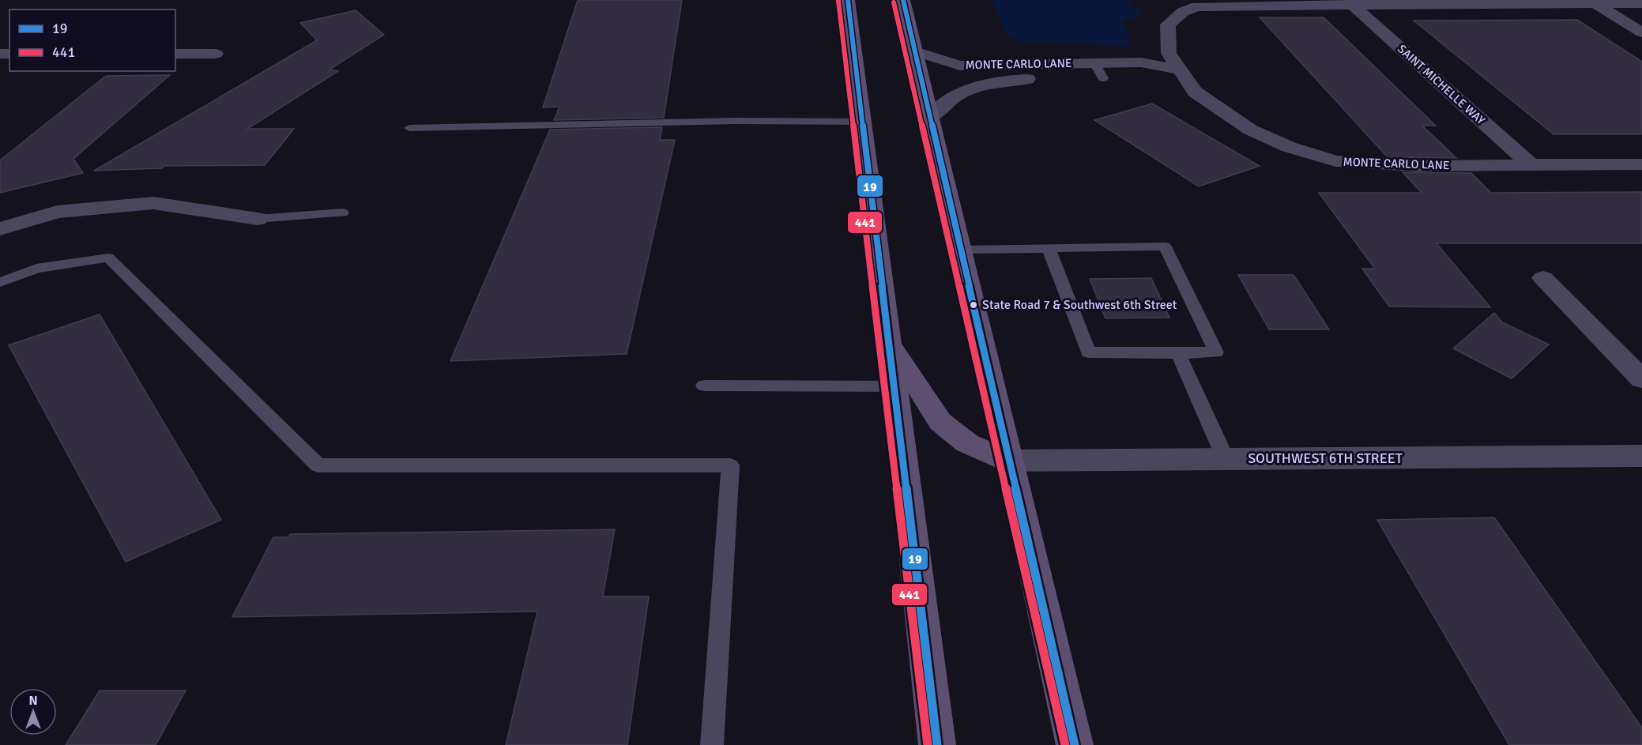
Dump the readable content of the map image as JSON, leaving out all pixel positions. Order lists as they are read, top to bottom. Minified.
{"streets":{"street":["MONTE CARLO LANE","SAINT MICHELLE WAY","SOUTHWEST 6TH STREET"]},"crossings":[["MONTE CARLO LANE","SAINT MICHELLE WAY"]],"places":["State Road 7 & Southwest 6th Street"],"lines":["transit line 19","transit line 441"],"legend":["19","441"],"north":"top"}
